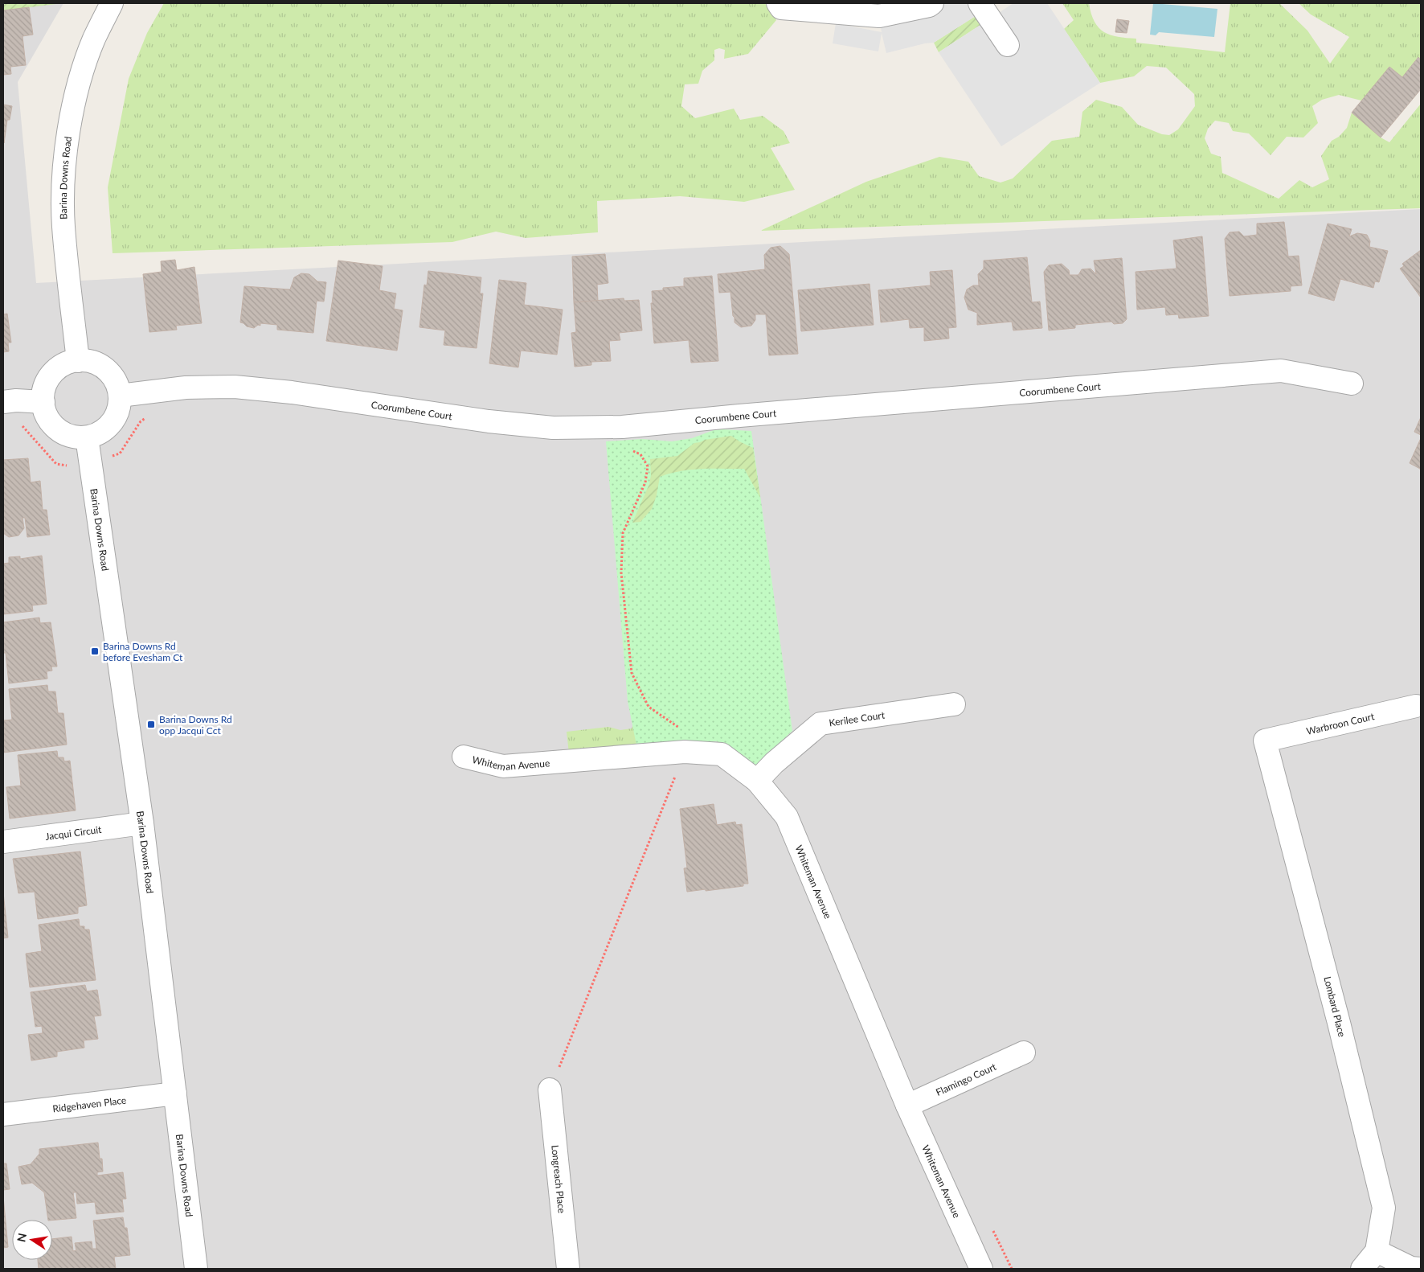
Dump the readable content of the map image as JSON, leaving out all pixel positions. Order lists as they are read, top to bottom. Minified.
{"streets":{"street":["Barina Downs Road","Coorumbene Court","Kerilee Court","Warbroon Court","Whiteman Avenue","Jacqui Circuit","Lombard Place","Flamingo Court","Ridgehaven Place","Longreach Place"]},"crossings":[["Barina Downs Road","Coorumbene Court"],["Barina Downs Road","Jacqui Circuit"],["Barina Downs Road","Ridgehaven Place"],["Kerilee Court","Whiteman Avenue"],["Warbroon Court","Lombard Place"],["Whiteman Avenue","Flamingo Court"]],"places":{"transit":["Barina Downs Rd before Evesham Ct","Barina Downs Rd opp Jacqui Cct"]},"north":"left"}
